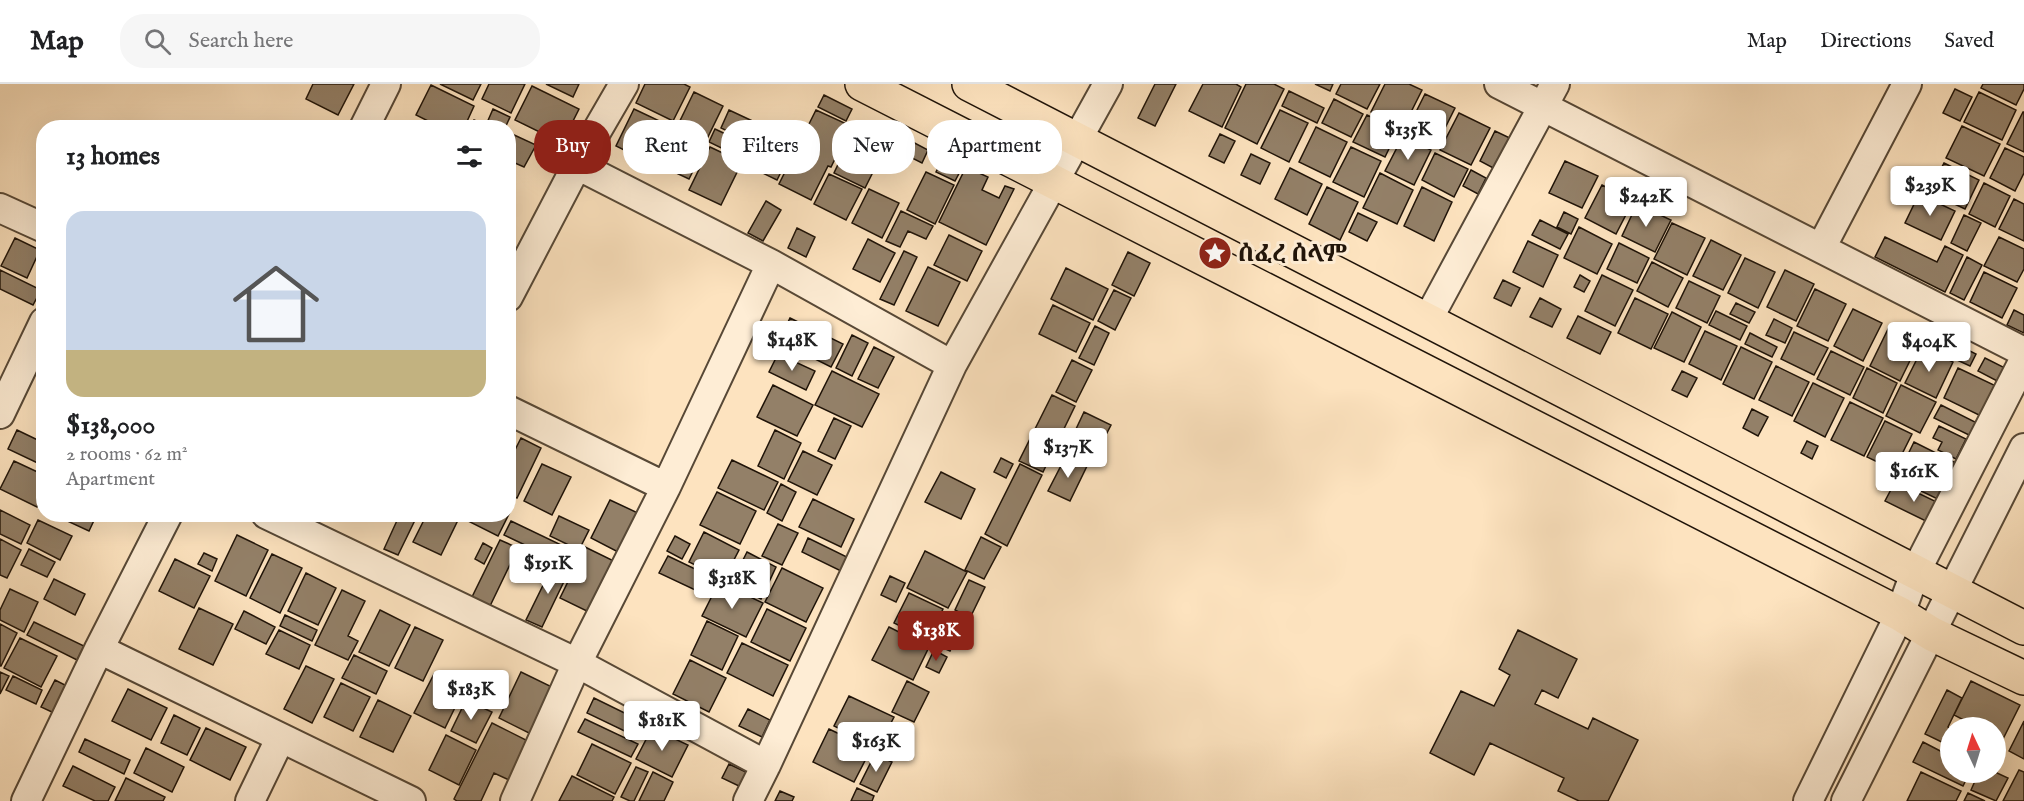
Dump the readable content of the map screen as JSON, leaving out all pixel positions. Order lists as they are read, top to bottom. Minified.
{"places":{"place":["ሰፈረ ሰላም"]},"north":"top","page":{"header":"Map","search":"Search here","nav":["Map","Directions","Saved"],"price":["$135K","$239K","$242K","$148K","$404K","$137K","$161K","$191K","$318K","$138K","$183K","$181K","$163K"],"chip":["Buy","Rent","Filters","New","Apartment"],"heading":"13 homes","list":[{"name":"$138,000","note":"2 rooms · 62 m² · Apartment"}]}}
